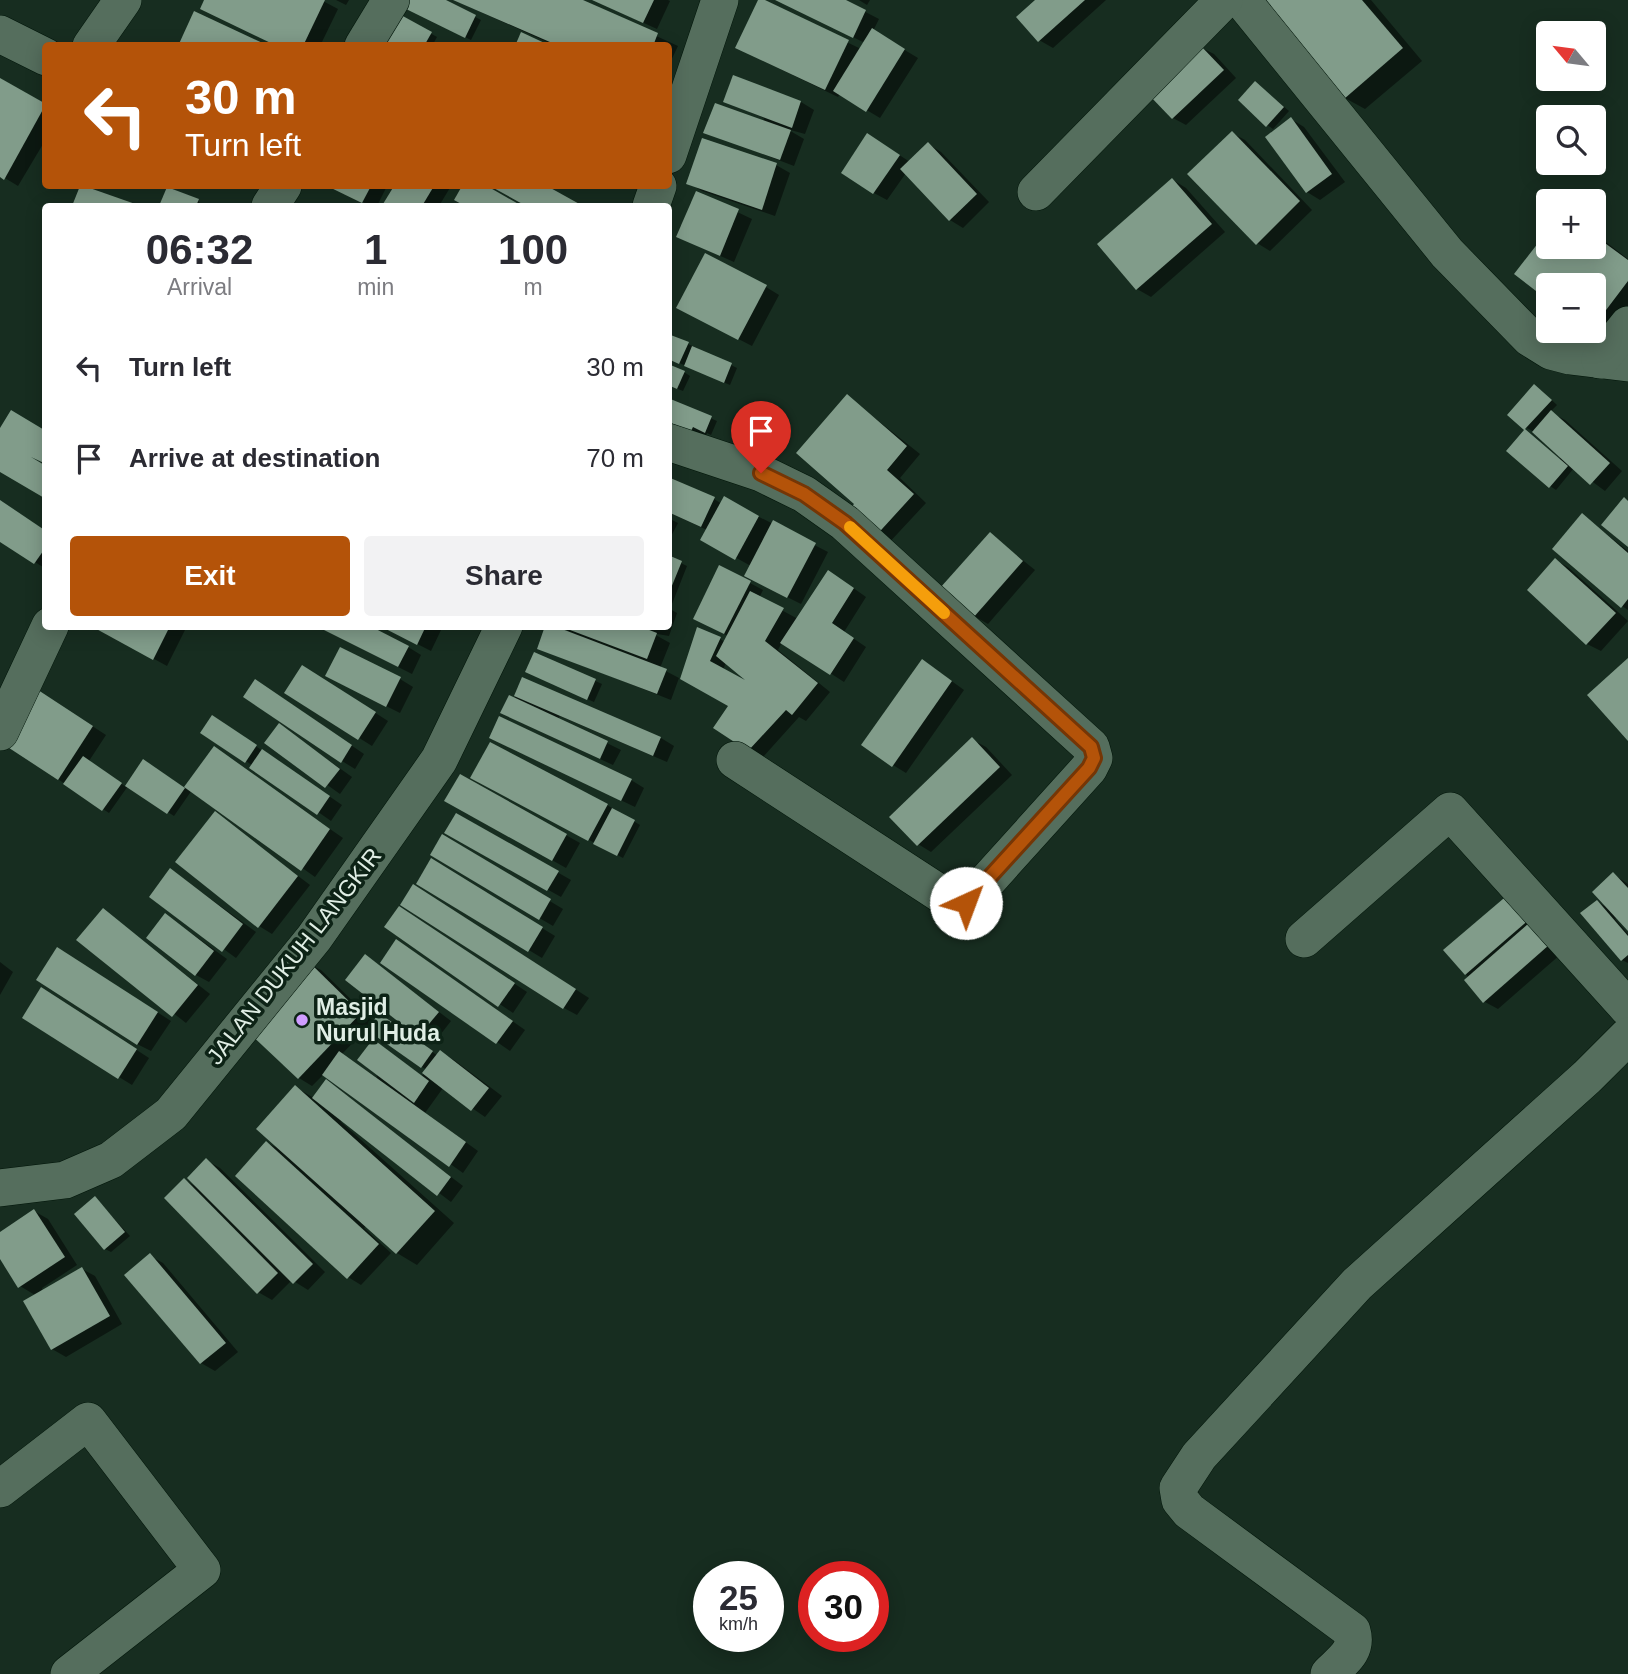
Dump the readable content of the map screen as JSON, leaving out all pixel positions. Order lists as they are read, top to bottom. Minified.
{"streets":{"street":["JALAN DUKUH LANGKIR"]},"places":["Masjid Nurul Huda"],"north":"top left","page":{"map_buttons":["+","−"],"turn":["30 m","Turn left"],"eta":["06:32","Arrival","1","min","100","m"],"list":[{"name":"Turn left","value":"30 m"},{"name":"Arrive at destination","value":"70 m"}],"buttons":["Exit","Share"],"speed":"25 km/h","limit":"30"}}
